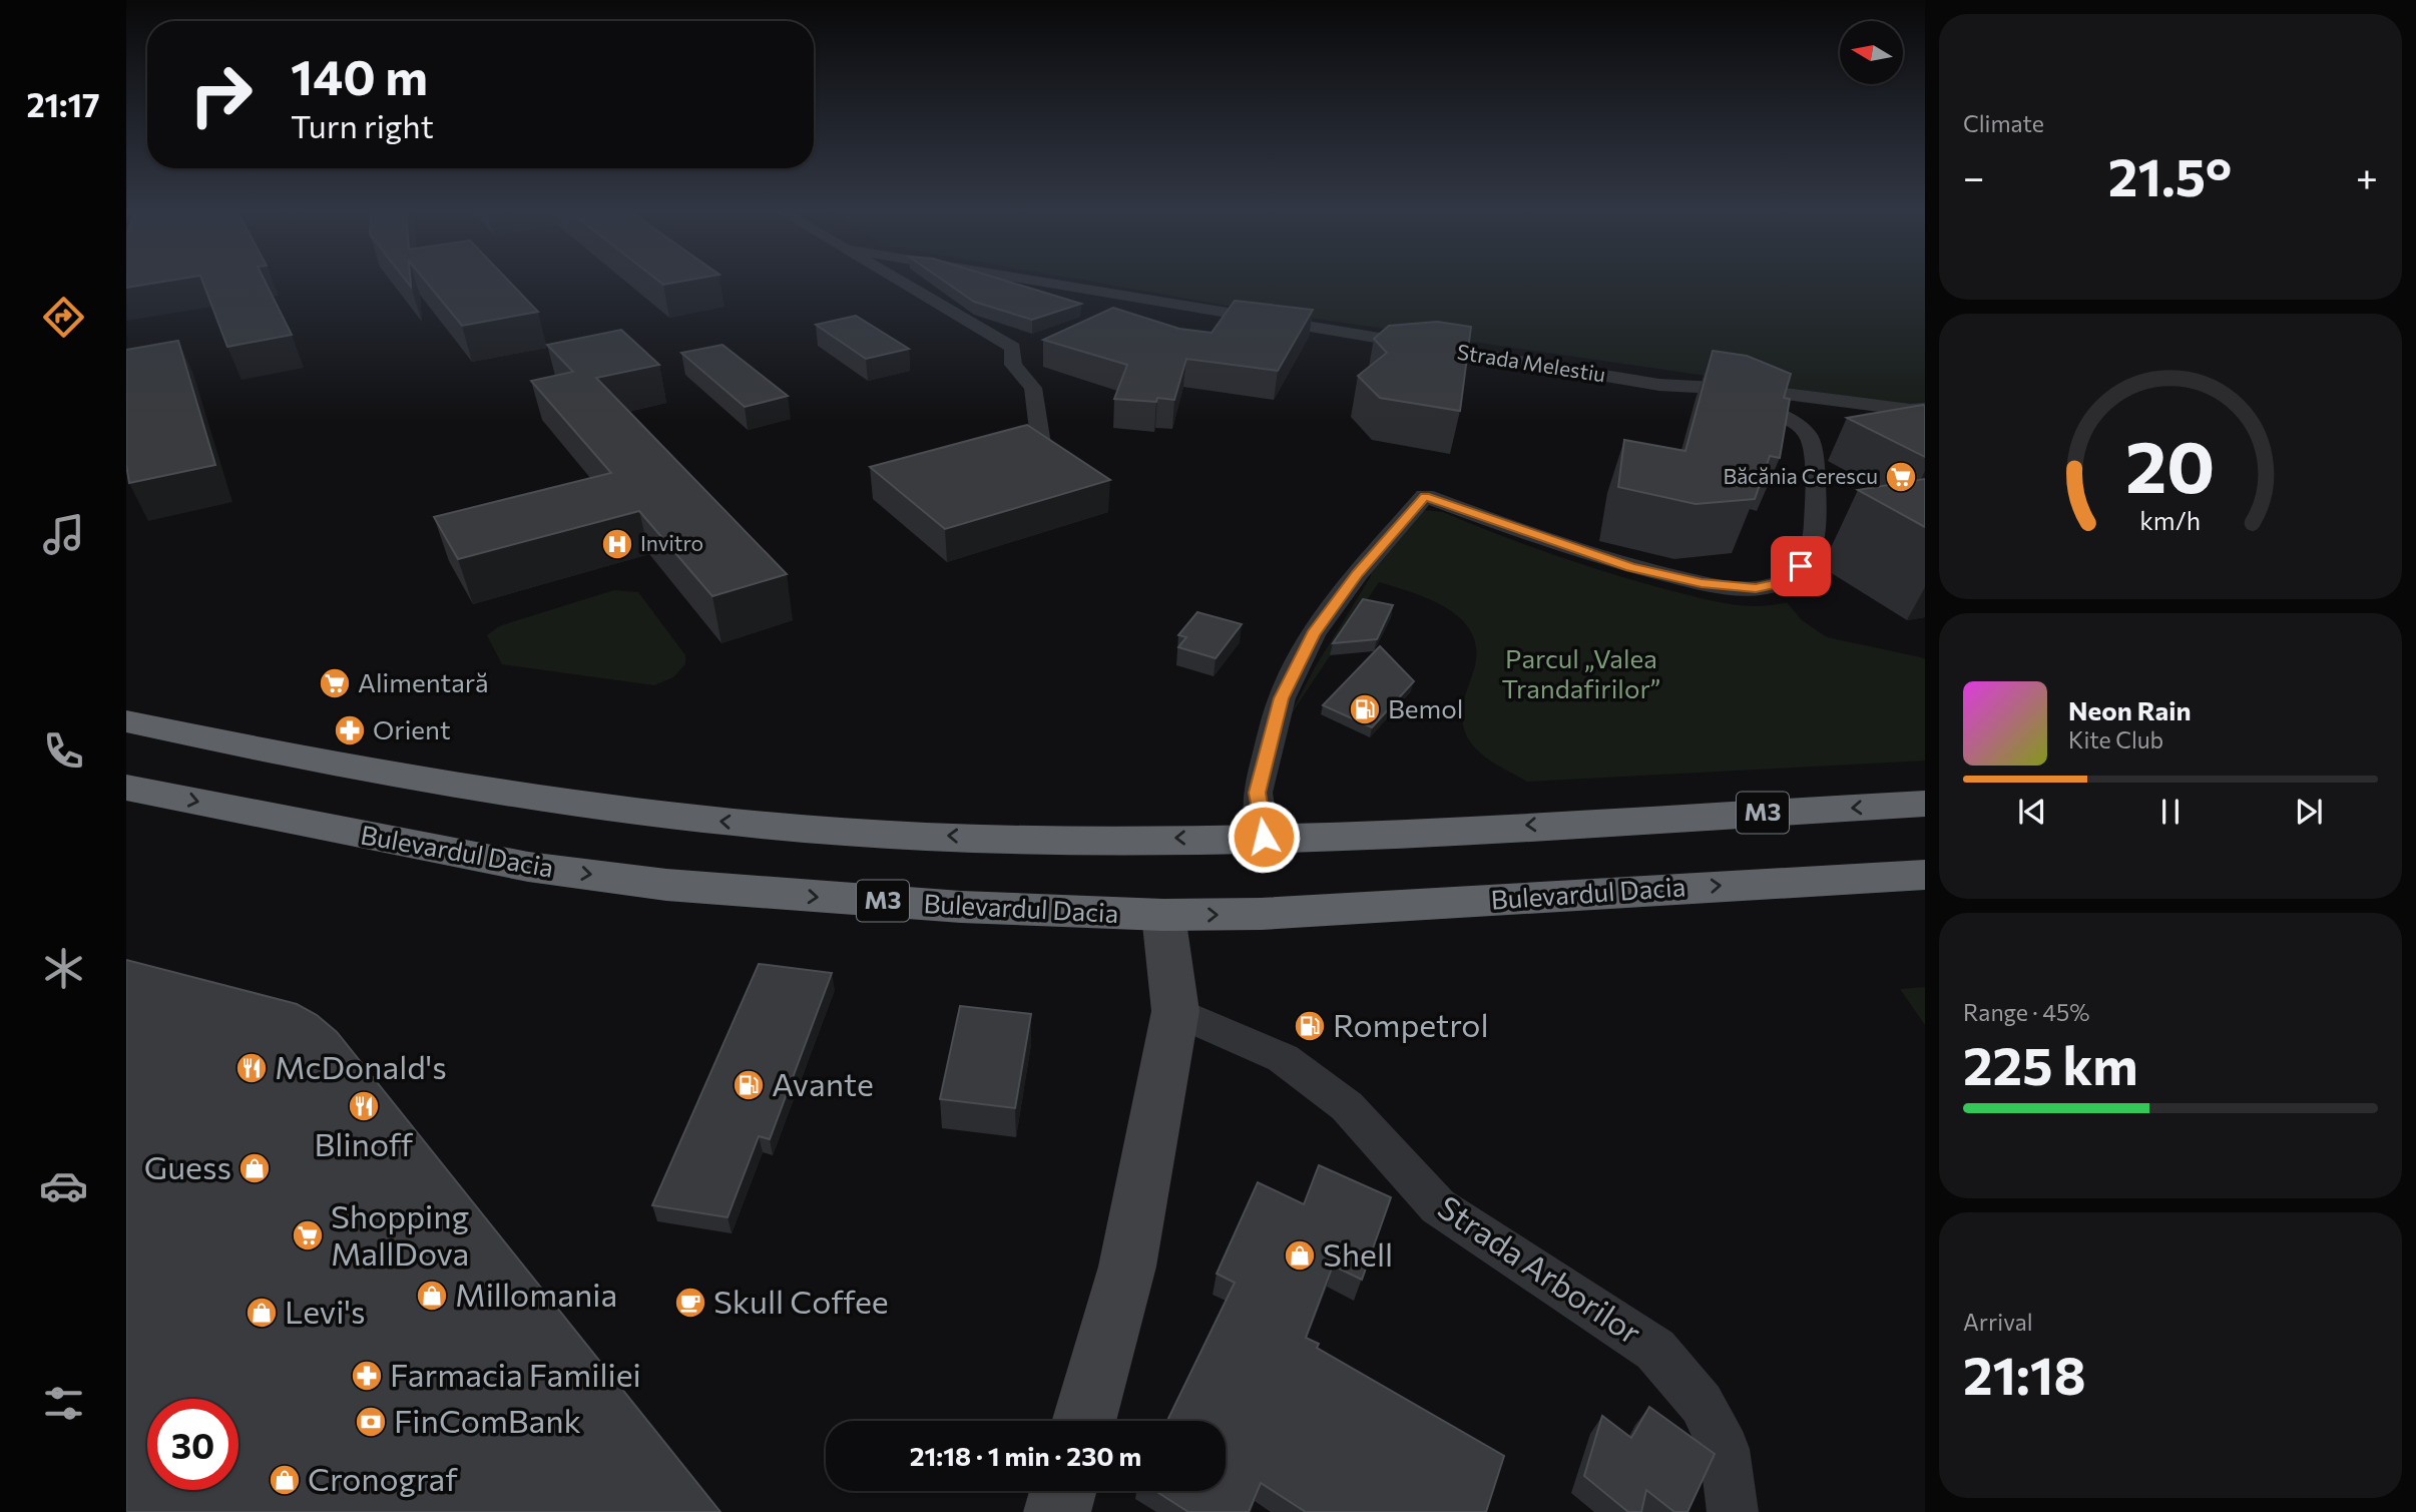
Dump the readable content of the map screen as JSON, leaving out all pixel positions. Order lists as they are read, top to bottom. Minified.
{"streets":{"highway":["M3","Bulevardul Dacia"],"street":["Strada Melestiu","Strada Arborilor"]},"parks":["Parcul „Valea Trandafirilor”"],"places":{"supermarket":["Băcănia Cerescu","Alimentară","Shopping MallDova"],"hospital":["Invitro"],"fuel station":["Bemol","Rompetrol","Avante"],"pharmacy":["Orient","Farmacia Familiei"],"restaurant":["McDonald's","Blinoff"],"shop":["Guess","Shell","Millomania","Levi's","Cronograf"],"cafe":["Skull Coffee"],"bank":["FinComBank"]},"north":"left","page":{"tabs":"21:17","tile":["Climate",["Range · 45%","225 km"],["Arrival","21:18"]],"turn":["140 m","Turn right"],"heat":["−","21.5°","+"],"song":["Neon Rain","Kite Club"],"limit":"30","trip":"21:18 · 1 min · 230 m","gauge":["20","km/h"]}}
